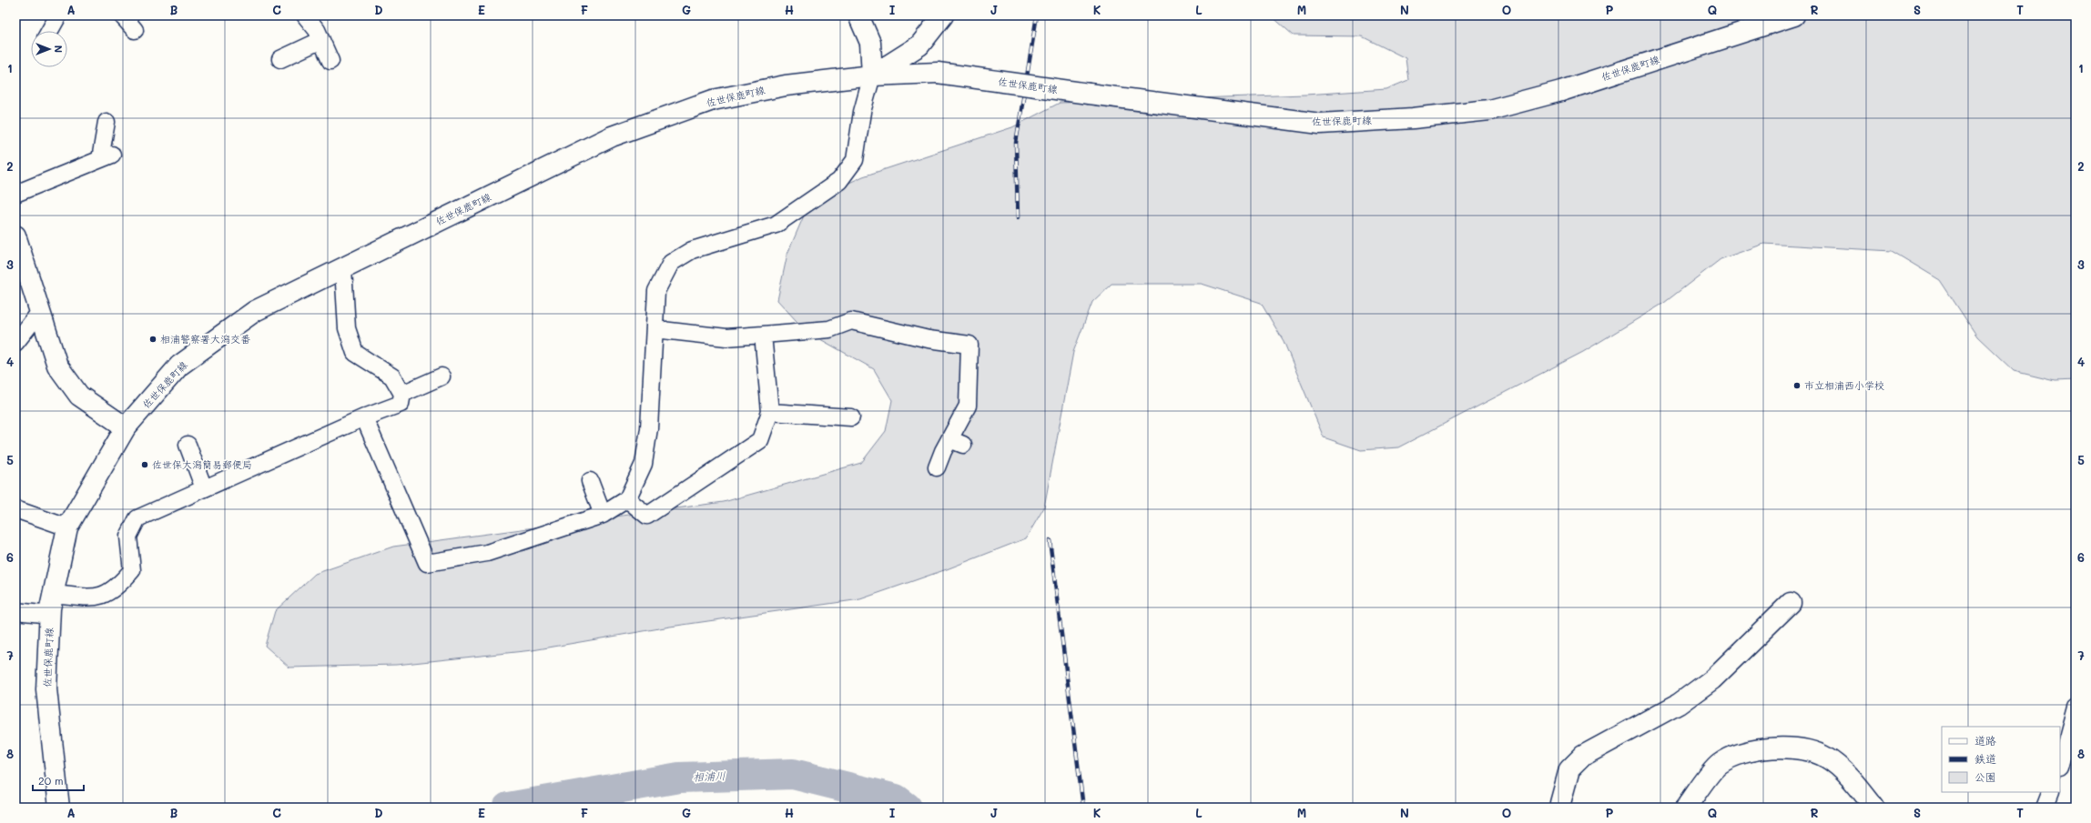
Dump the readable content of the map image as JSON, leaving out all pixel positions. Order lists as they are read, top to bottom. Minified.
{"streets":{"main road":["佐世保鹿町線"]},"water":["相浦川"],"places":["相浦警察署大潟交番","市立相浦西小学校","佐世保大潟簡易郵便局"],"legend":["道路","鉄道","公園"],"scale_bar":"20 m","north":"right","grid":{"columns":["A","B","C","D","E","F","G","H","I","J","K","L","M","N","O","P","Q","R","S","T"],"rows":["1","2","3","4","5","6","7","8"]}}
